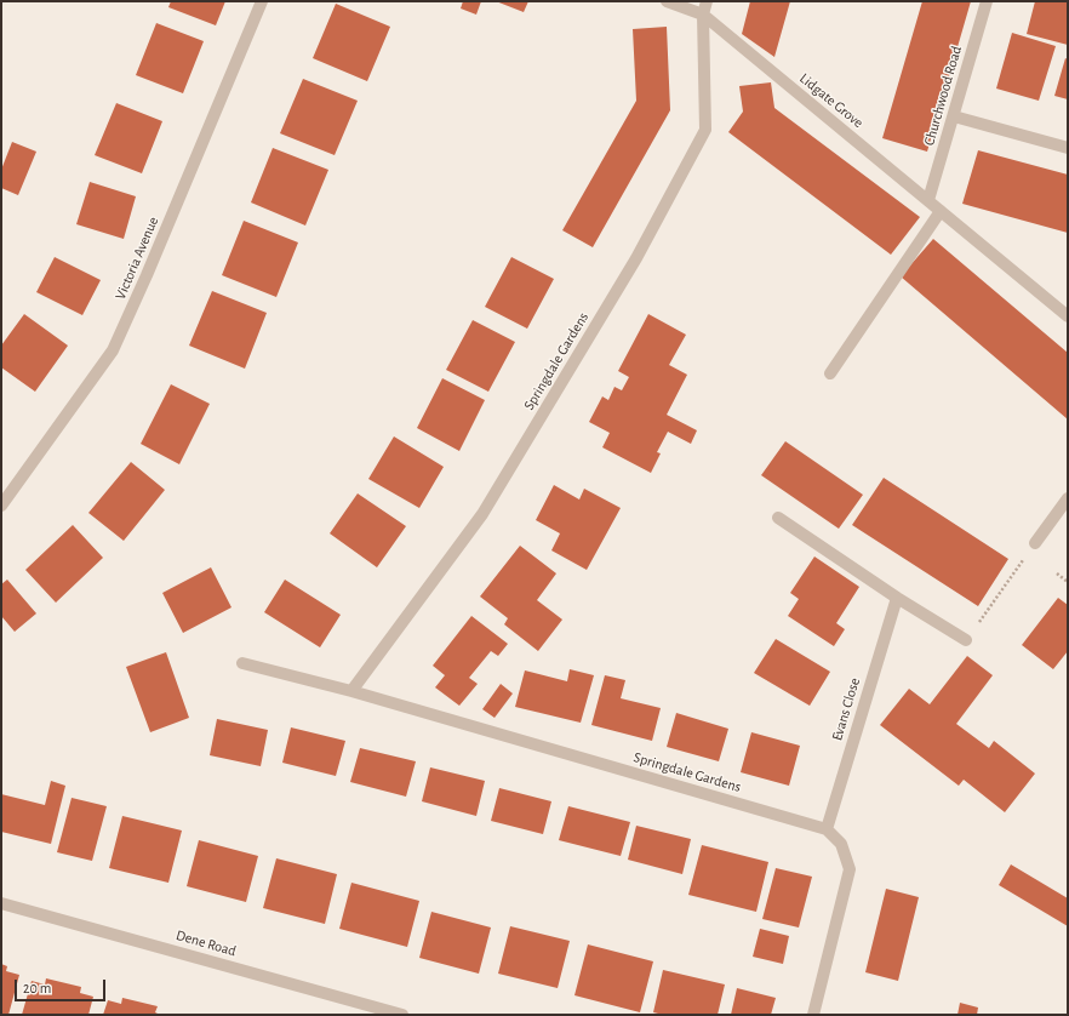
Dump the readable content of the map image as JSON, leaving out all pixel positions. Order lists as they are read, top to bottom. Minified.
{"streets":{"street":["Churchwood Road","Lidgate Grove","Victoria Avenue","Springdale Gardens","Evans Close","Dene Road"]},"crossings":[["Churchwood Road","Lidgate Grove"],["Lidgate Grove","Springdale Gardens"],["Springdale Gardens","Evans Close"]],"scale_bar":"20 m"}
